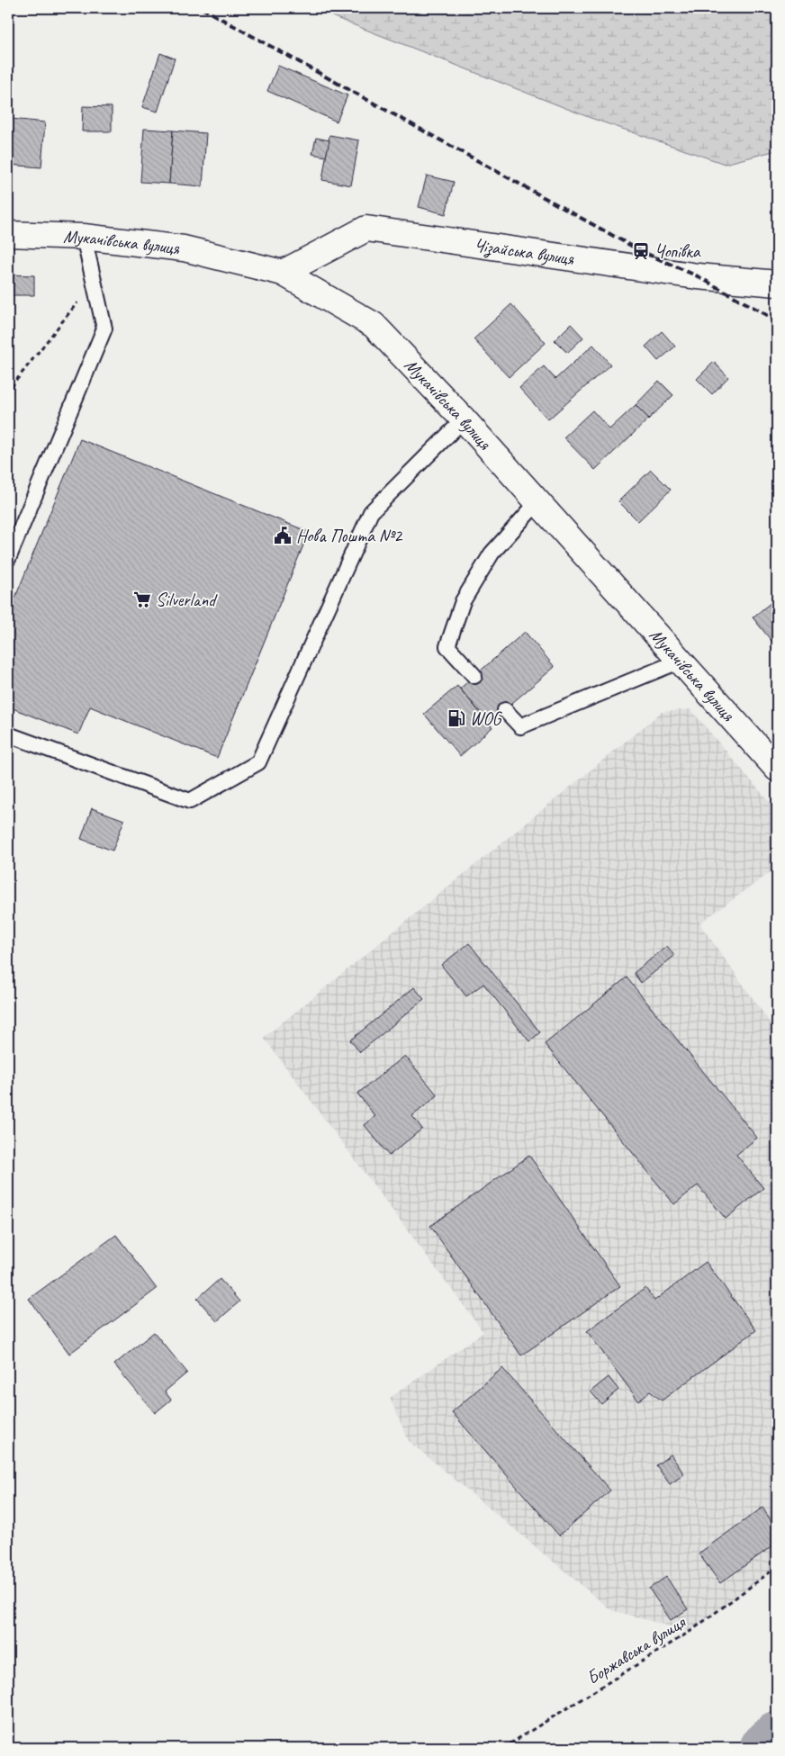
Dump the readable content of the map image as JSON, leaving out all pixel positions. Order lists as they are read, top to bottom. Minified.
{"streets":{"main road":["Мукачівська вулиця","Чізайська вулиця"],"path":["Боржавська вулиця"]},"crossings":[["Мукачівська вулиця","Чізайська вулиця"]],"places":{"station":["Чопівка"],"public building":["Нова Пошта №2"],"supermarket":["Silverland"],"fuel station":["WOG"]}}
